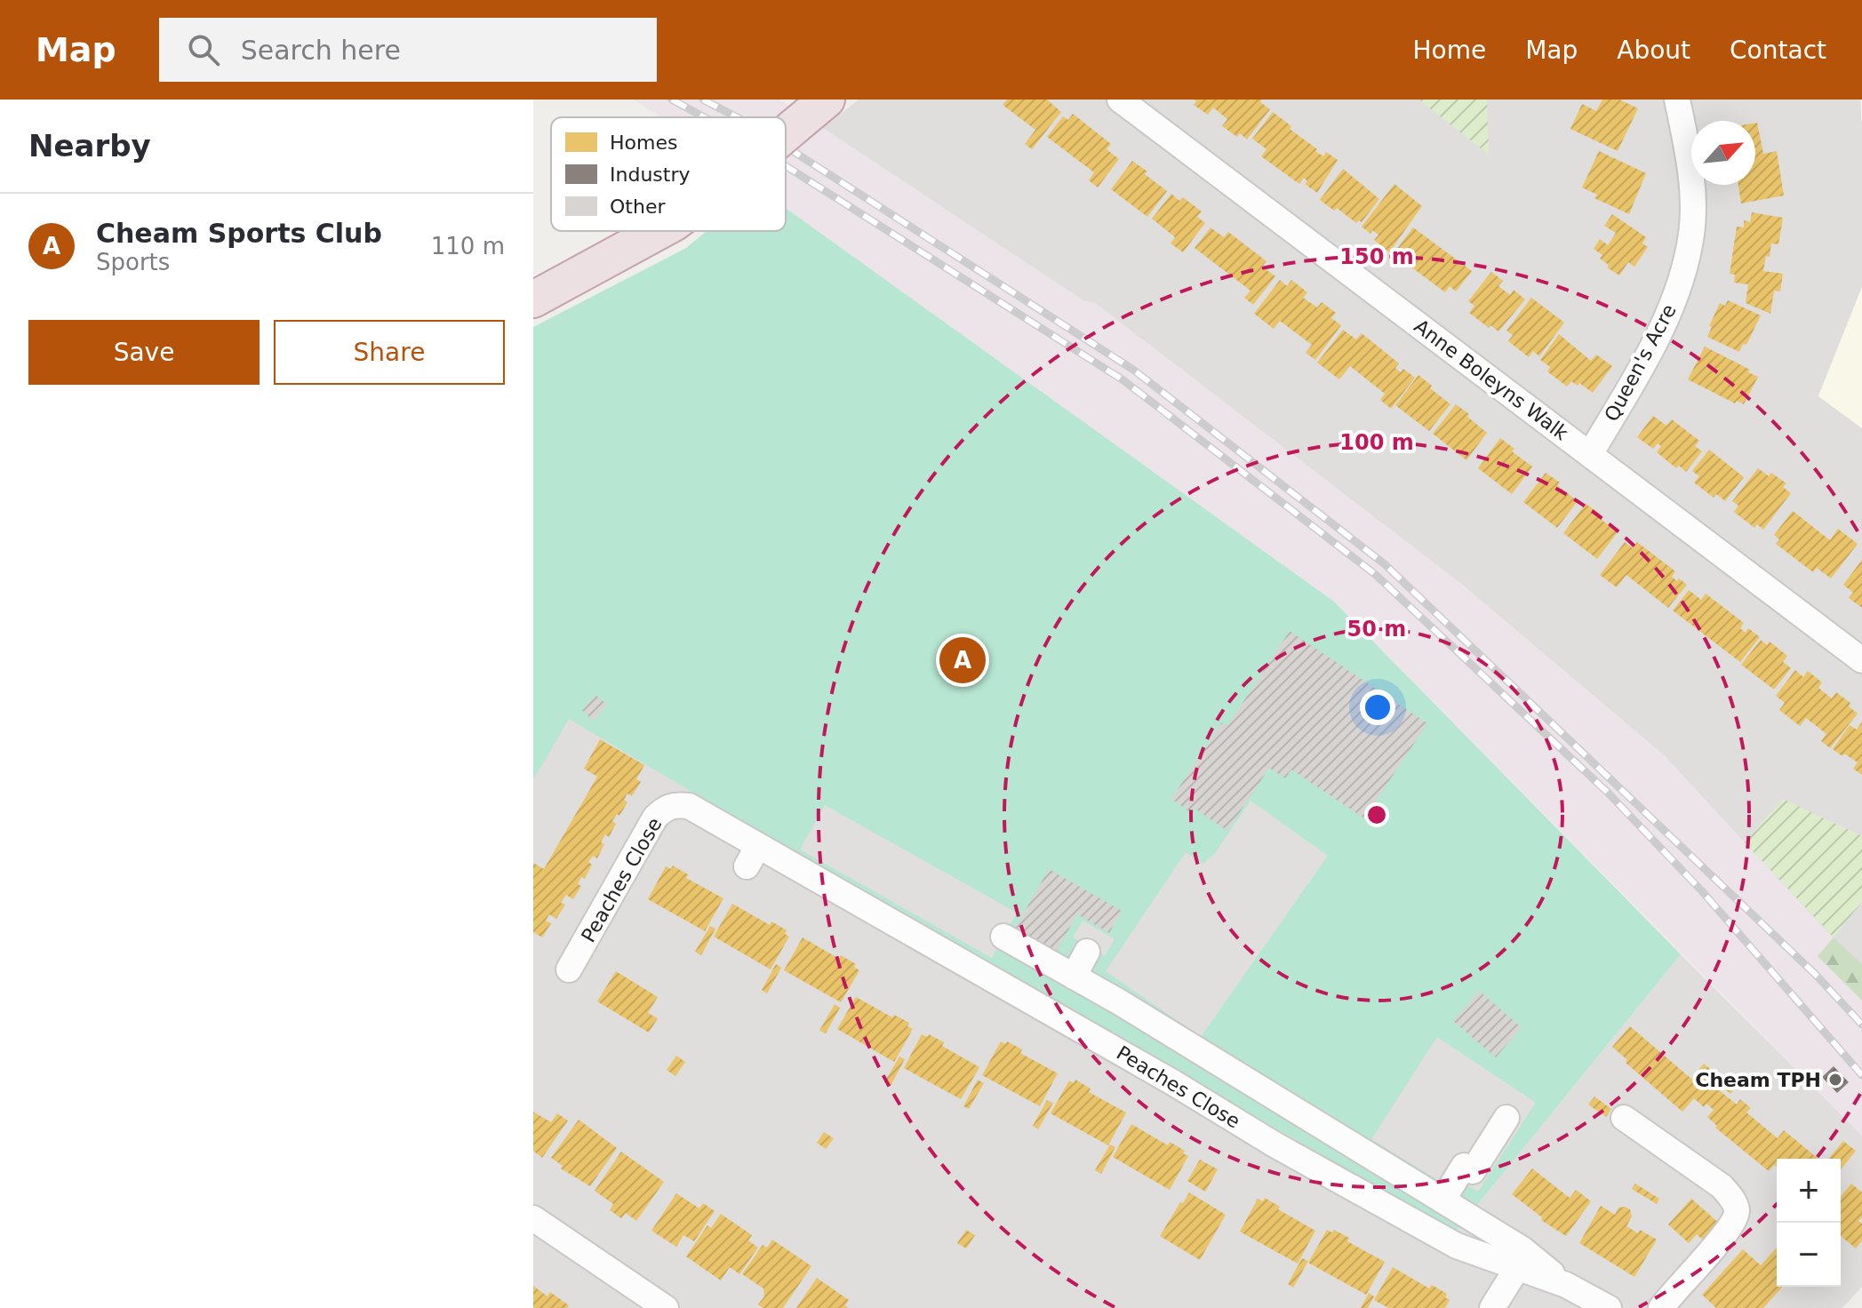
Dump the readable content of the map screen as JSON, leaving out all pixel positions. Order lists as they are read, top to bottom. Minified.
{"streets":{"street":["Queen's Acre","Anne Boleyns Walk","Peaches Close"]},"crossings":[["Queen's Acre","Anne Boleyns Walk"]],"places":["Cheam TPH"],"legend":["Homes","Industry","Other"],"north":"top right","page":{"header":"Map","search":"Search here","nav":["Home","Map","About","Contact"],"heading":"Nearby","list":[{"mark":"A","name":"Cheam Sports Club","note":"Sports","value":"110 m"}],"buttons":["Save","Share"],"pins":"A","map_buttons":["+","−"]},"rings":["150 m","100 m","50 m"]}
